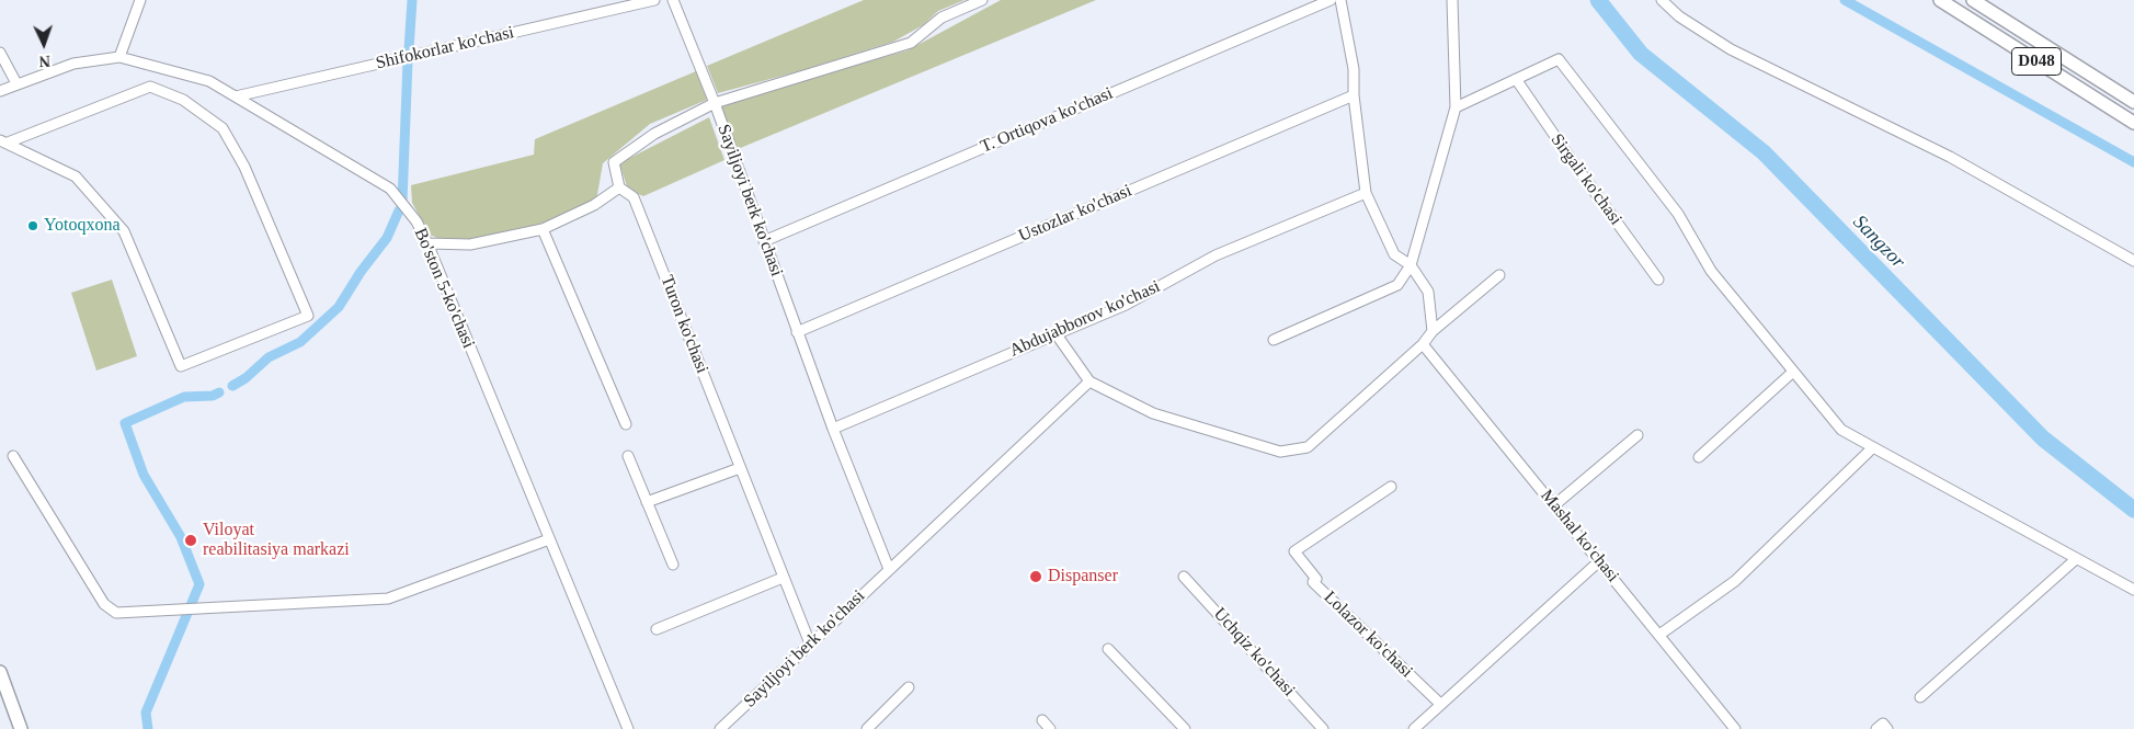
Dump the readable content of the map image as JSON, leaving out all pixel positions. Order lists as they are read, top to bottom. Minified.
{"streets":{"main road":["D048"],"street":["Shifokorlar ko'chasi","T. Ortiqova ko'chasi","Sirgali ko'chasi","Sayiljoyi berk ko'chasi","Ustozlar ko'chasi","Bo'ston 5-ko'chasi","Abdujabborov ko'chasi","Turon ko'chasi","Mashal ko'chasi","Lolazor ko'chasi","Uchqiz ko'chasi"]},"crossings":[["Shifokorlar ko'chasi","Bo'ston 5-ko'chasi"],["T. Ortiqova ko'chasi","Sayiljoyi berk ko'chasi"],["Sayiljoyi berk ko'chasi","Ustozlar ko'chasi"],["Sayiljoyi berk ko'chasi","Abdujabborov ko'chasi"],["Sayiljoyi berk ko'chasi","Turon ko'chasi"]],"water":["Sangzor"],"places":["Yotoqxona","Viloyat reabilitasiya markazi","Dispanser"],"north":"bottom"}
